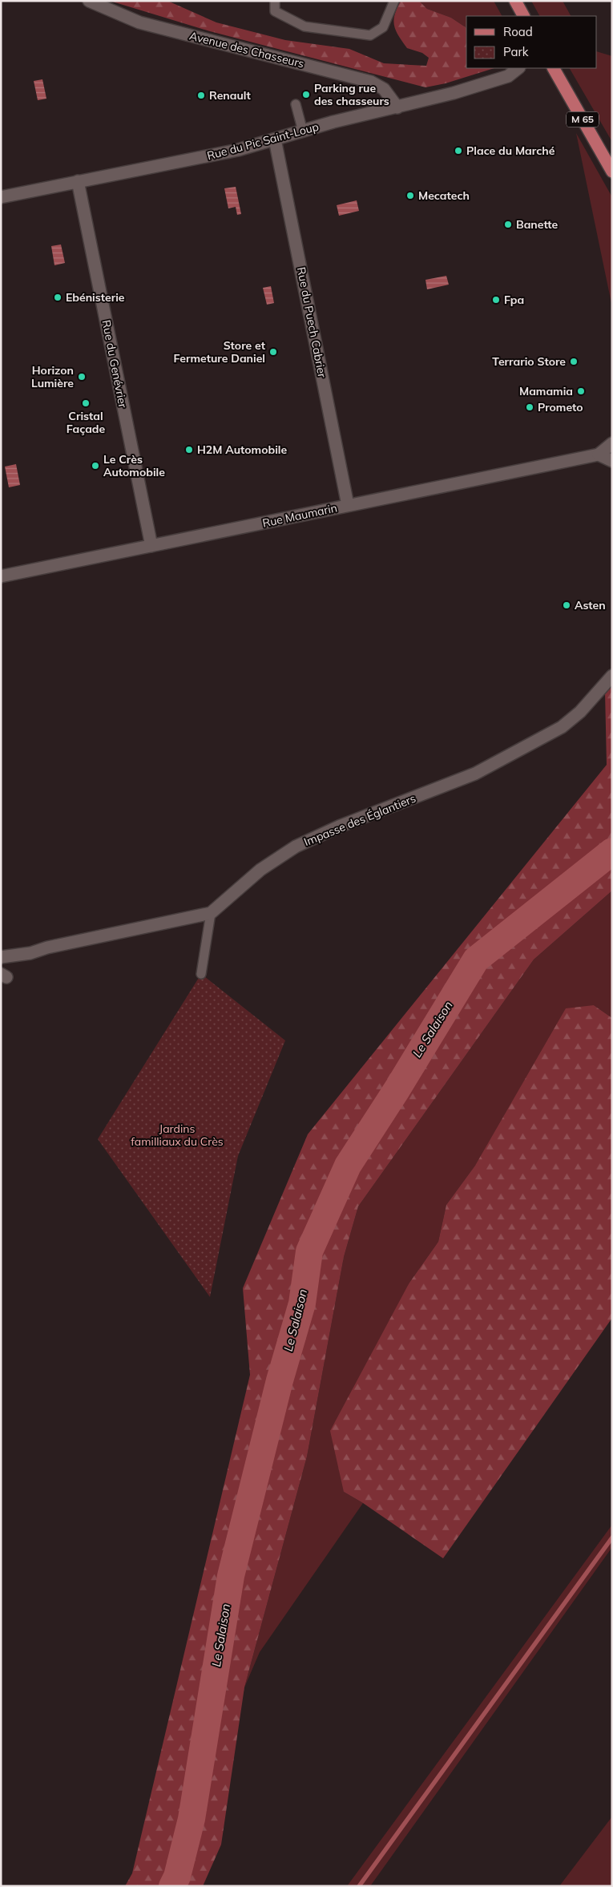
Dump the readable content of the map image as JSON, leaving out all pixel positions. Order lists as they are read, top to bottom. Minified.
{"streets":{"main road":["M 65"],"street":["Avenue des Chasseurs","Rue du Pic Saint-Loup","Rue du Puech Cabrier","Rue du Genévrier","Rue Maumarin","Impasse des Églantiers"]},"crossings":[["Avenue des Chasseurs","Rue du Pic Saint-Loup"],["Rue du Pic Saint-Loup","Rue du Puech Cabrier"],["Rue du Pic Saint-Loup","Rue du Genévrier"],["Rue du Puech Cabrier","Rue Maumarin"],["Rue du Genévrier","Rue Maumarin"]],"water":["Le Salaison"],"parks":["Jardins familliaux du Crès"],"places":["Parking rue des chasseurs","Renault","Place du Marché","Mecatech","Banette","Ebénisterie","Fpa","Store et Fermeture Daniel","Terrario Store","Horizon Lumière","Mamamia","Cristal Façade","Prometo","H2M Automobile","Le Crès Automobile","Asten"],"legend":["Road","Park"]}
